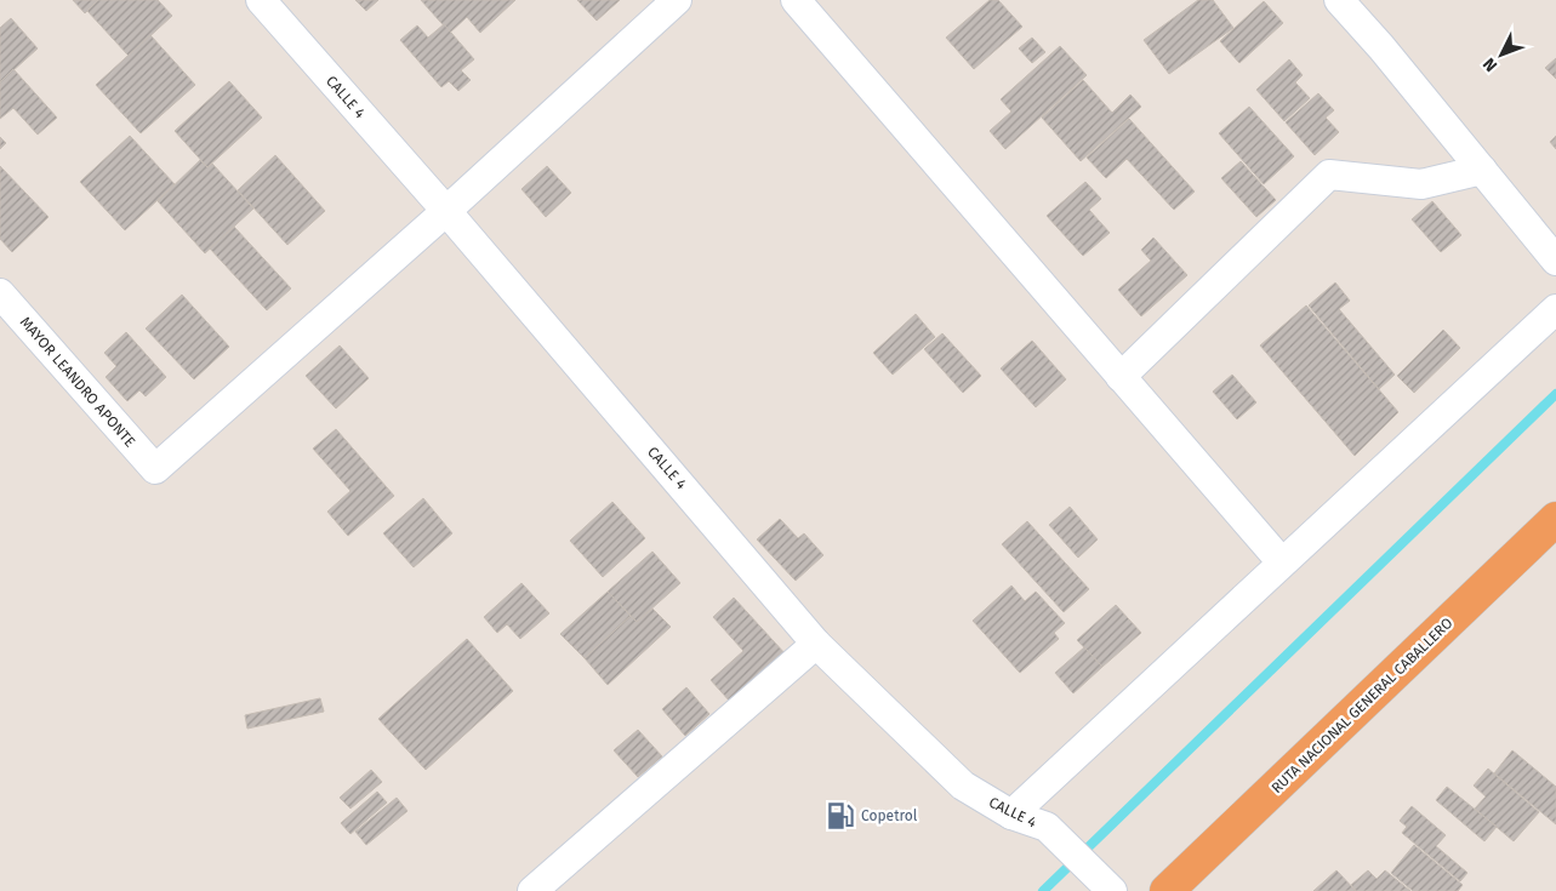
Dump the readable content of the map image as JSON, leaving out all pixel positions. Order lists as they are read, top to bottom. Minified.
{"streets":{"highway":["RUTA NACIONAL GENERAL CABALLERO"],"street":["CALLE 4","MAYOR LEANDRO APONTE"]},"crossings":[["CALLE 4","MAYOR LEANDRO APONTE"]],"places":{"fuel station":["Copetrol"]},"north":"bottom left"}
